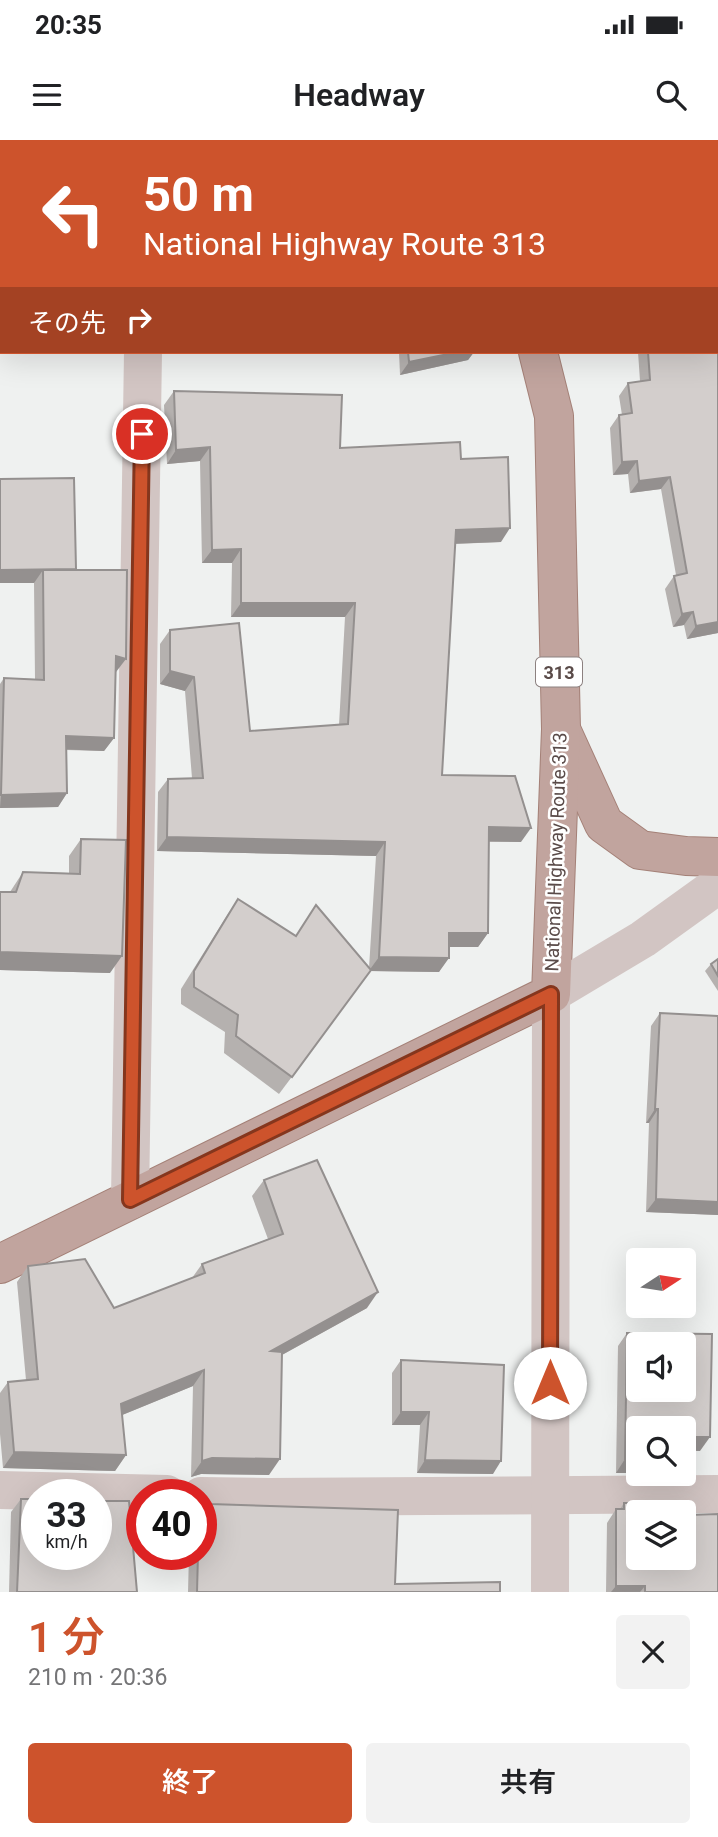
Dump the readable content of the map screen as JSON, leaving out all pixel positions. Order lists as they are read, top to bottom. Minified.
{"streets":{"highway":["313","National Highway Route 313"]},"north":"right","page":{"status":"20:35","header":"Headway","turn":["50 m","National Highway Route 313"],"then":"その先","speed":"33 km/h","limit":"40","heading":["1 分","210 m · 20:36"],"buttons":["終了","共有"]}}
